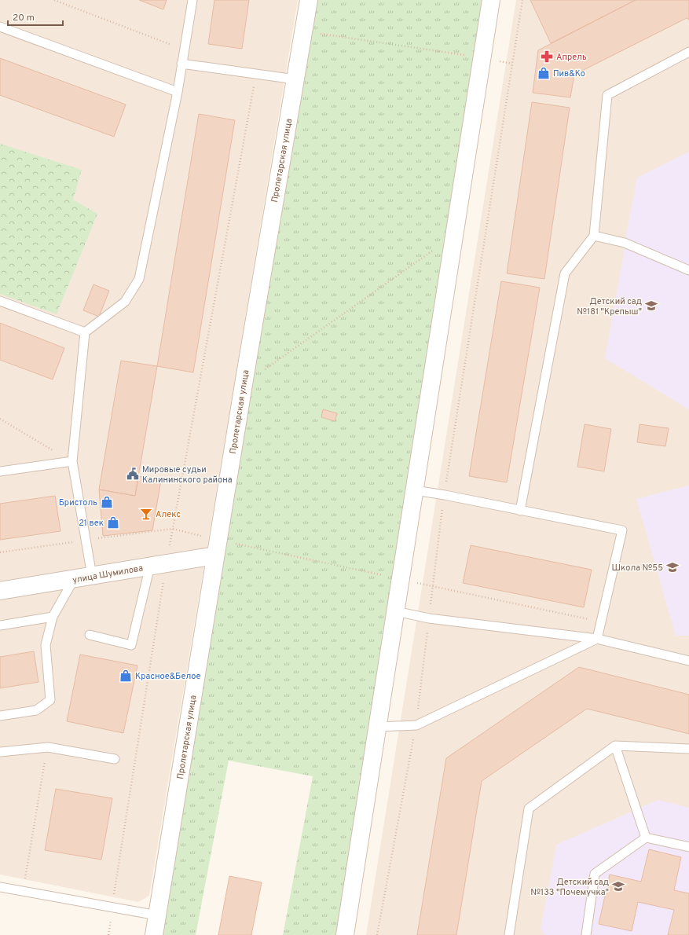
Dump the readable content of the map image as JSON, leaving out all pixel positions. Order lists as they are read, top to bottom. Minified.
{"streets":{"street":["Пролетарская улица","улица Шумилова"]},"crossings":[["Пролетарская улица","улица Шумилова"]],"places":{"pharmacy":["Апрель"],"shop":["Пив&Ко","Бристоль","21 век","Красное&Белое"],"school or university":["Детский сад №181 \"Крепыш\"","Школа №55","Детский сад №133 \"Почемучка\""],"public building":["Мировые судьи Калининского района"],"bar":["Алекс"]},"scale_bar":"20 m"}
